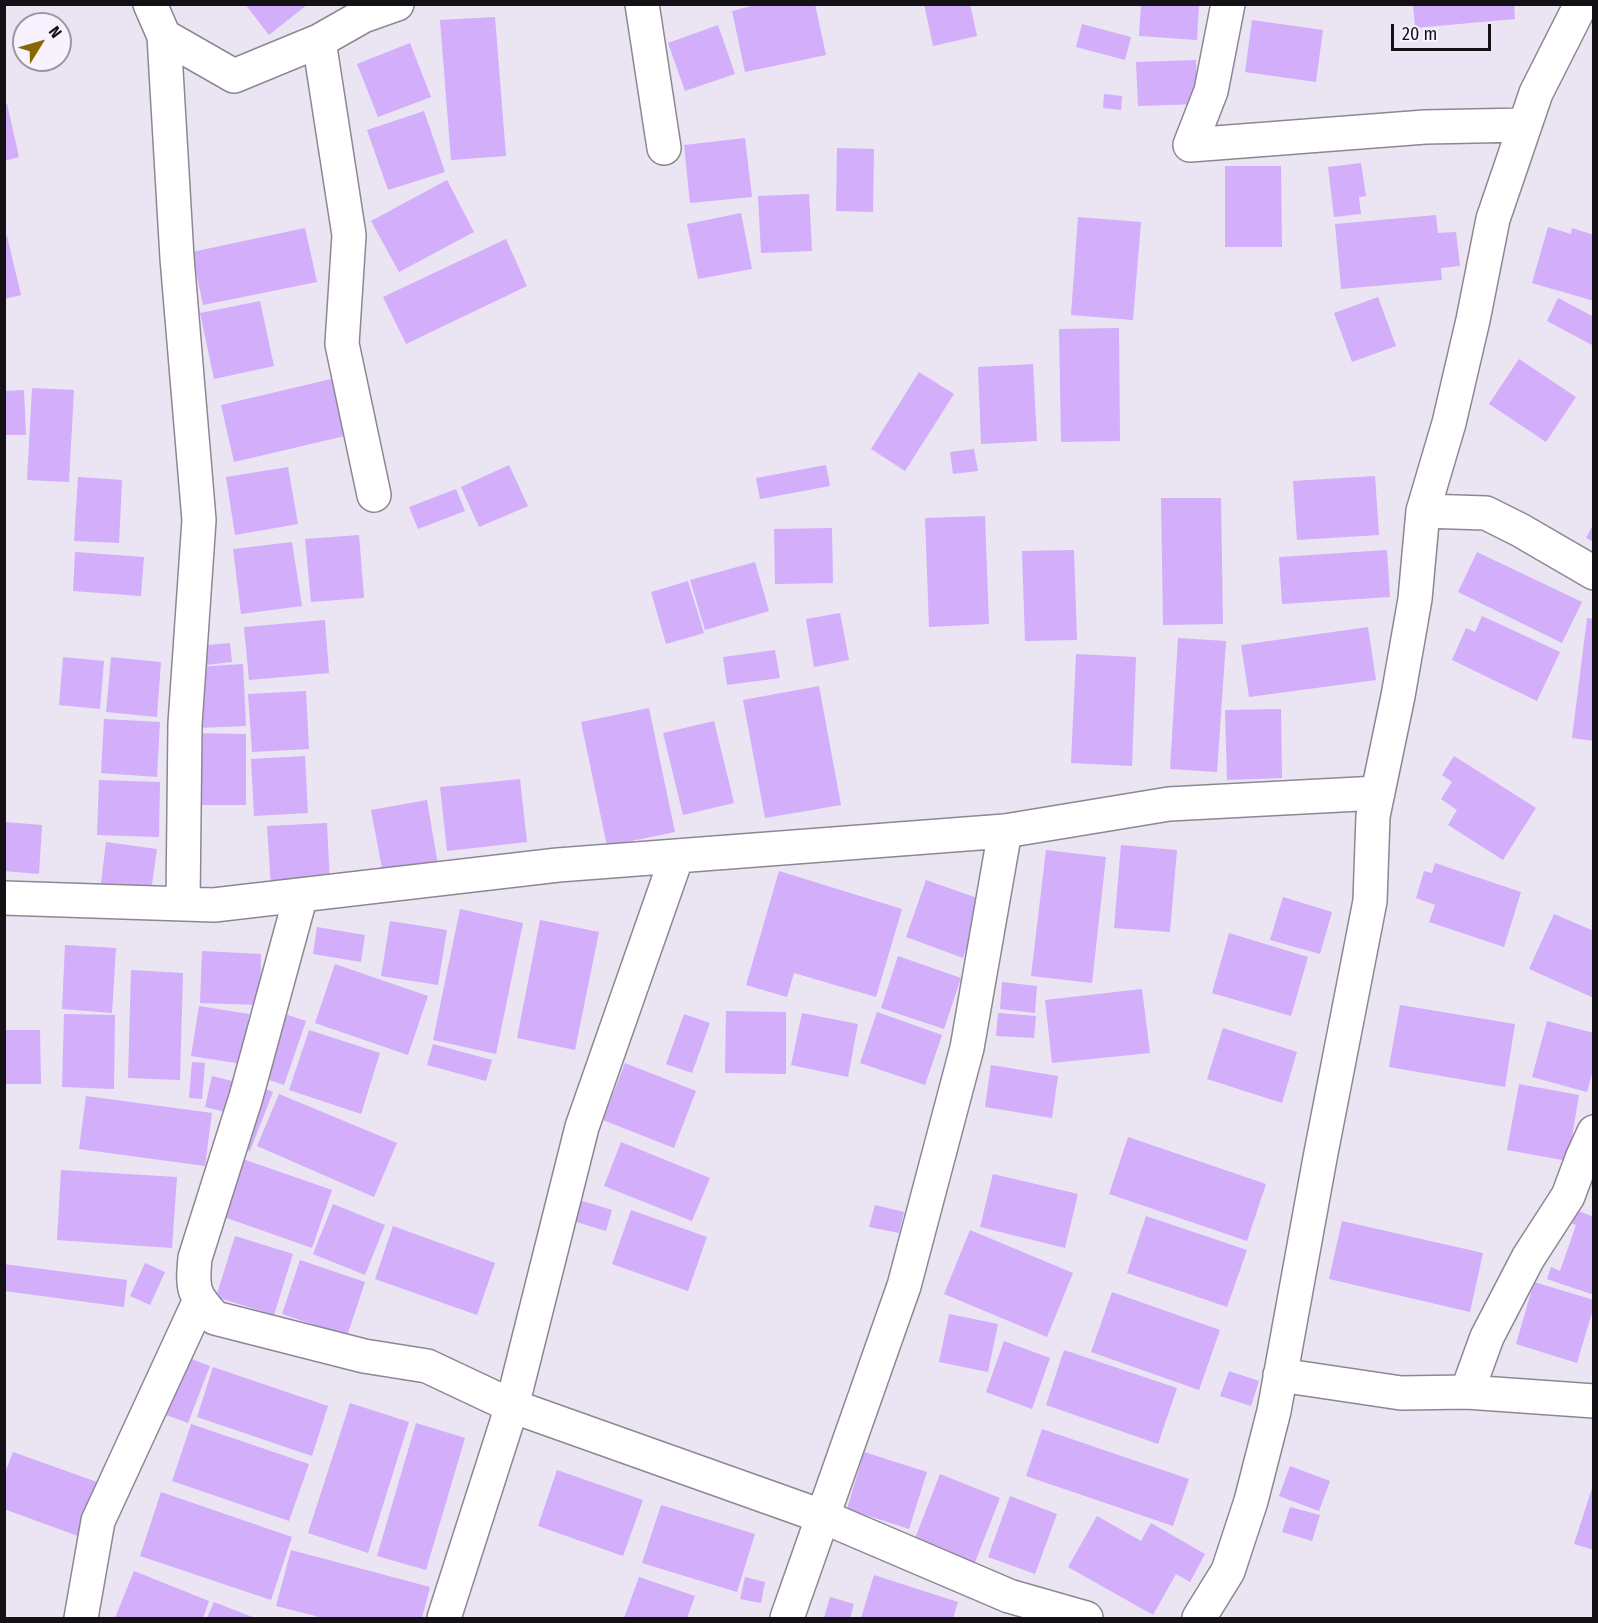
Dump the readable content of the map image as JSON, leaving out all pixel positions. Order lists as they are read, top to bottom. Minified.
{"scale_bar":"20 m","north":"top right"}
